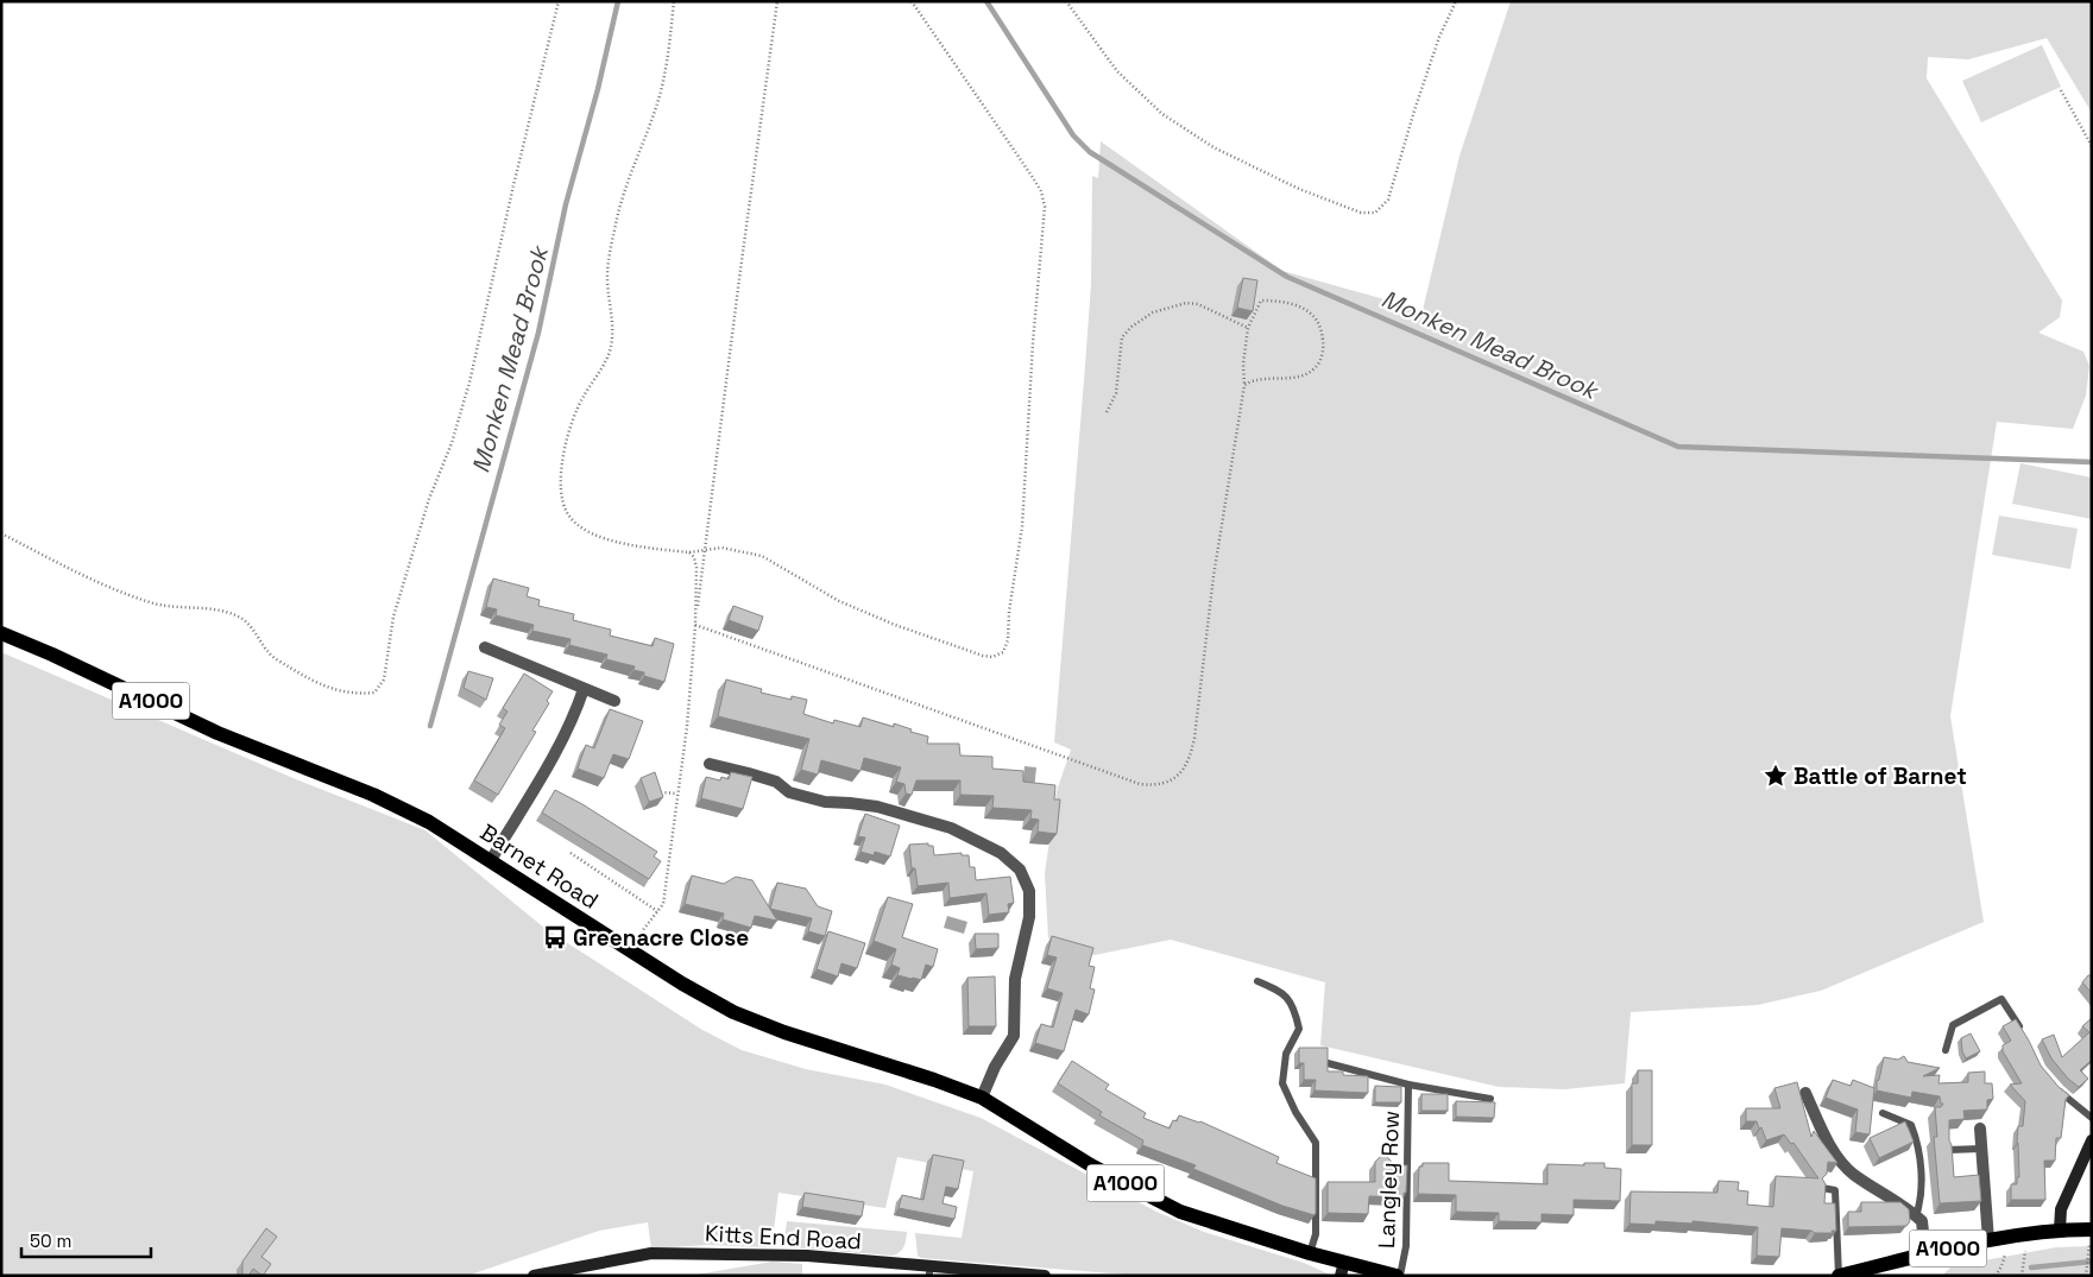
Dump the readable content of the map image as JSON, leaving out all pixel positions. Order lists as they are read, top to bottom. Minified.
{"streets":{"main road":["A1000","Barnet Road"],"street":["Kitts End Road"],"lane":["Langley Row"]},"crossings":[["A1000","Barnet Road"],["A1000","Langley Row"]],"water":["Monken Mead Brook"],"places":{"place":["Battle of Barnet"],"bus stop":["Greenacre Close"]},"scale_bar":"50 m"}
